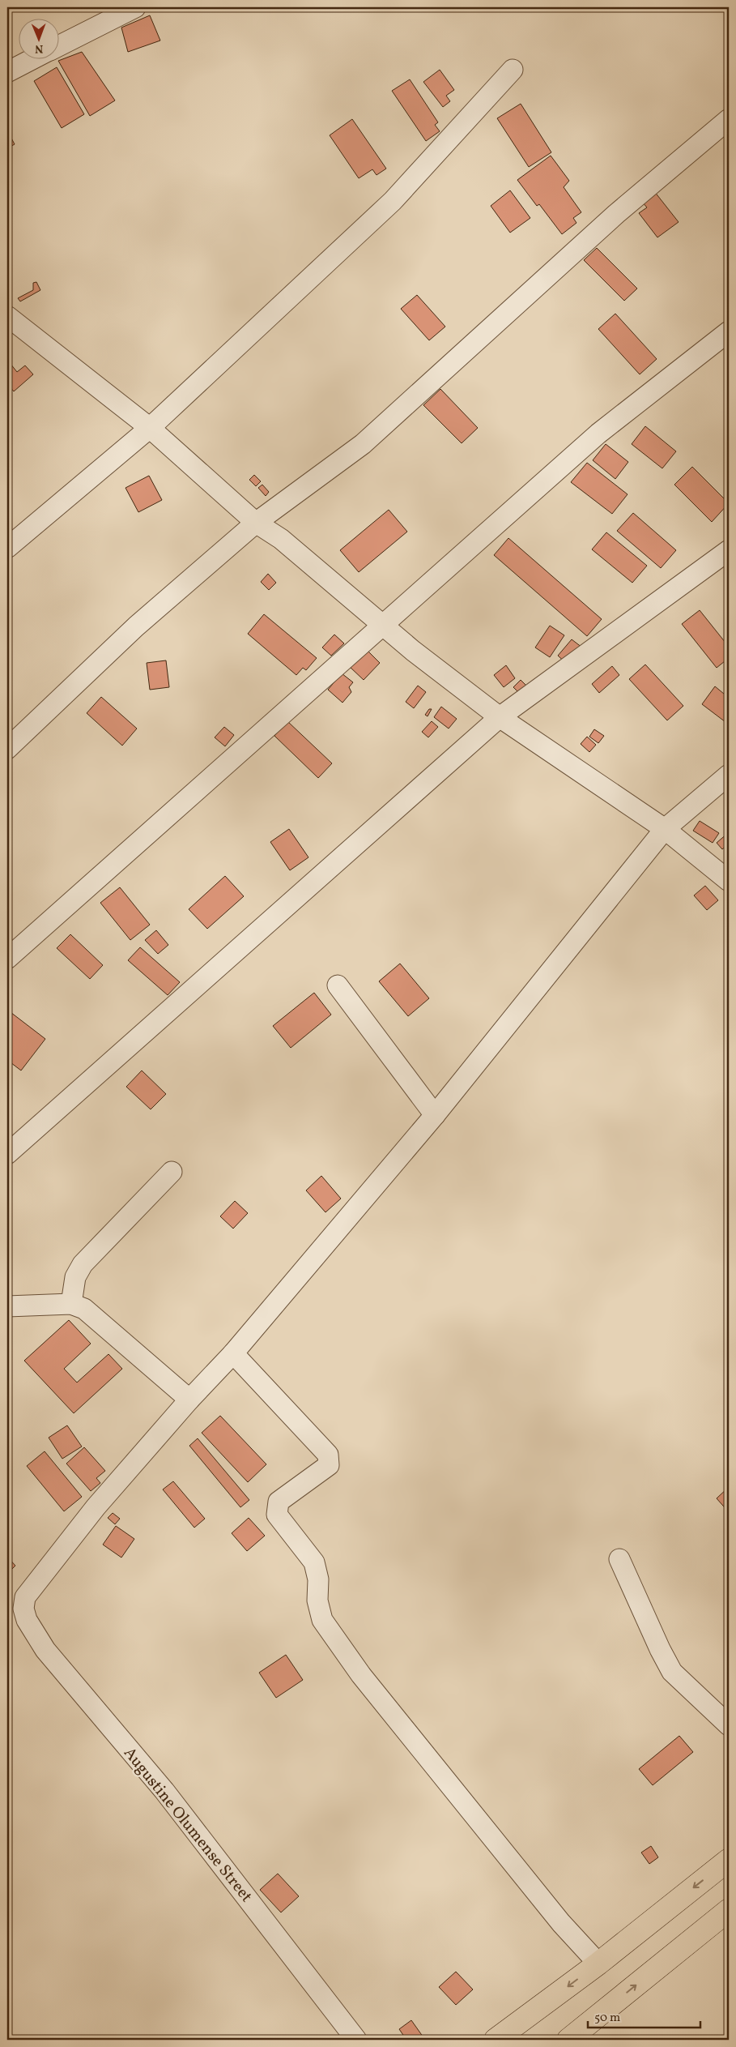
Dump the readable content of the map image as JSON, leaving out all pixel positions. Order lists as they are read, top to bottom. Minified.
{"streets":{"street":["Augustine Olumense Street"]},"scale_bar":"50 m","north":"bottom"}
